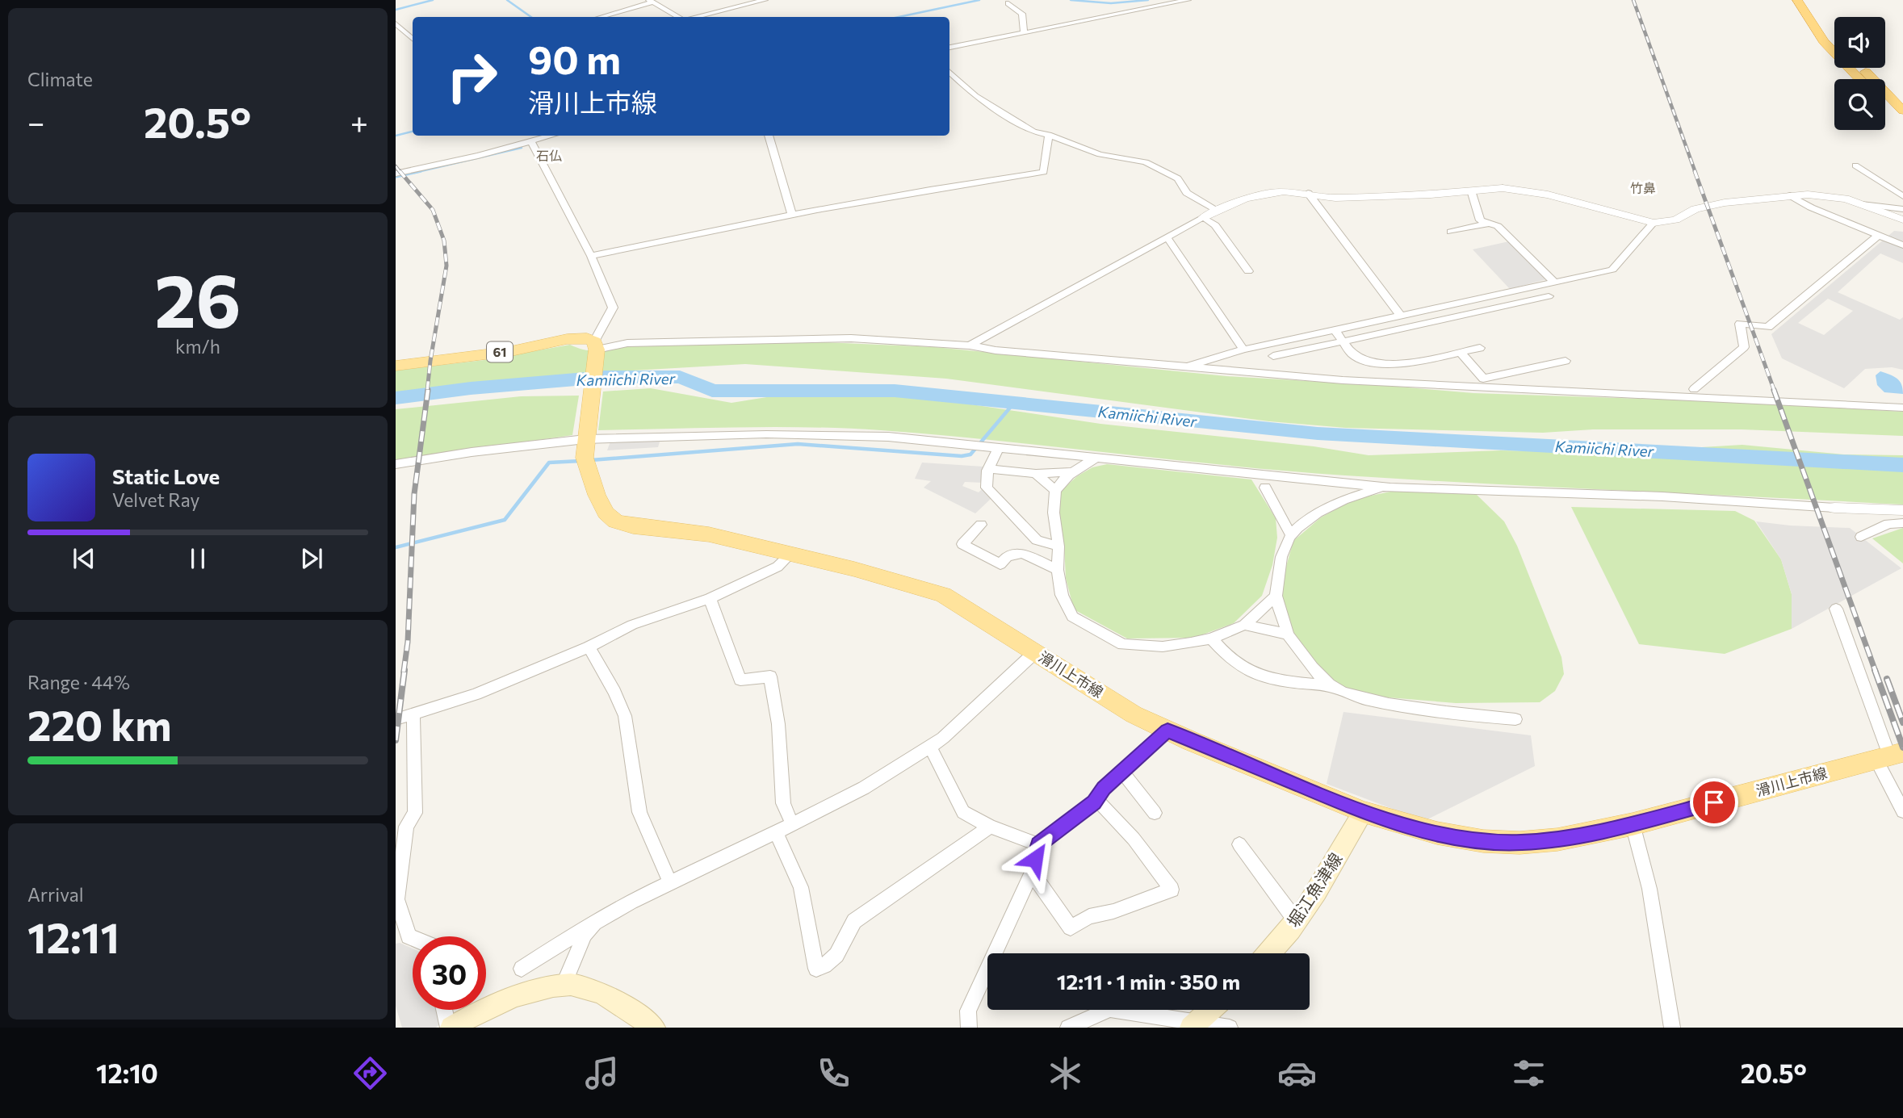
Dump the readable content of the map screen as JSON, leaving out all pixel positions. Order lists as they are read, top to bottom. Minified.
{"streets":{"main road":["61","滑川上市線","堀江魚津線"]},"crossings":[["61","滑川上市線"],["滑川上市線","堀江魚津線"]],"districts":["石仏","竹鼻"],"water":["Kamiichi River"],"page":{"tile":["Climate",["26","km/h"],["Range · 44%","220 km"],["Arrival","12:11"]],"turn":["90 m","滑川上市線"],"heat":["−","20.5°","+"],"song":["Static Love","Velvet Ray"],"limit":"30","trip":"12:11 · 1 min · 350 m","tabs":["12:10","20.5°"]}}
